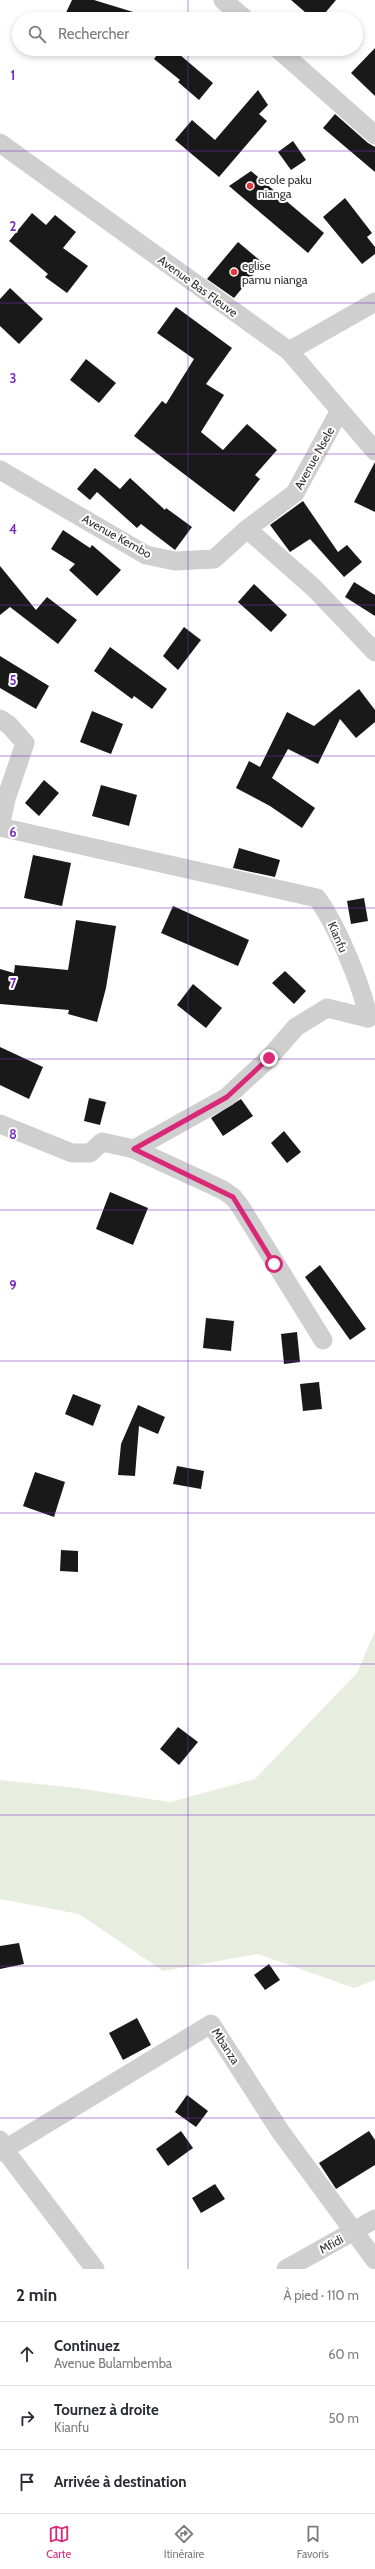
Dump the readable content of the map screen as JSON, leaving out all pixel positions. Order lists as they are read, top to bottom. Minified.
{"streets":{"street":["Avenue Bas Fleuve","Avenue Nsele","Avenue Kembo","Kianfu","Mbanza","Mfidi"]},"crossings":[["Avenue Bas Fleuve","Avenue Nsele"],["Avenue Nsele","Avenue Kembo"],["Mbanza","Mfidi"]],"places":["ecole paku nianga","eglise pamu nianga"],"page":{"search":"Rechercher","heading":["2 min","À pied · 110 m"],"list":[["Continuez","Avenue Bulambemba","60 m"],["Tournez à droite","Kianfu","50 m"],"Arrivée à destination"],"nav":["Carte","Itinéraire","Favoris"]},"grid":{"rows":["1","2","3","4","5","6","7","8","9"]}}
